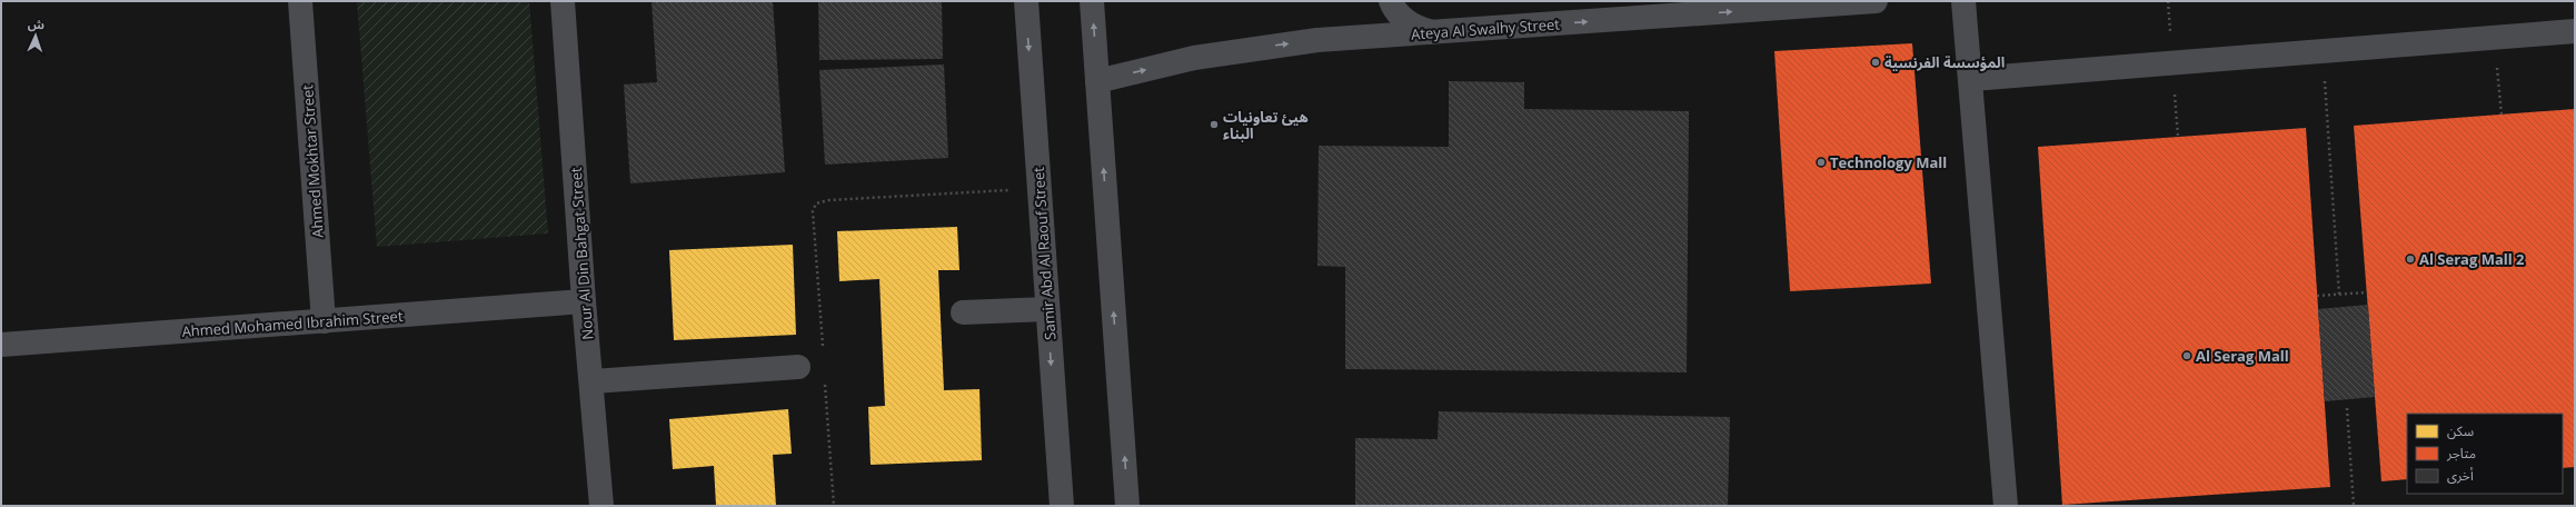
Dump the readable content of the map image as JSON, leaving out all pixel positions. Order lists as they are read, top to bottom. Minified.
{"streets":{"street":["Ateya Al Swalhy Street","Ahmed Mokhtar Street","Nour Al Din Bahgat Street","Samir Abd Al Raouf Street","Ahmed Mohamed Ibrahim Street"]},"crossings":[["Ahmed Mokhtar Street","Ahmed Mohamed Ibrahim Street"],["Nour Al Din Bahgat Street","Ahmed Mohamed Ibrahim Street"]],"one_way":["Ateya Al Swalhy Street"],"places":["المؤسسة الفرنسية","هيئ تعاونيات البناء","Technology Mall","Al Serag Mall 2","Al Serag Mall"],"legend":["سكن","متاجر","أخرى"],"north":"top"}
